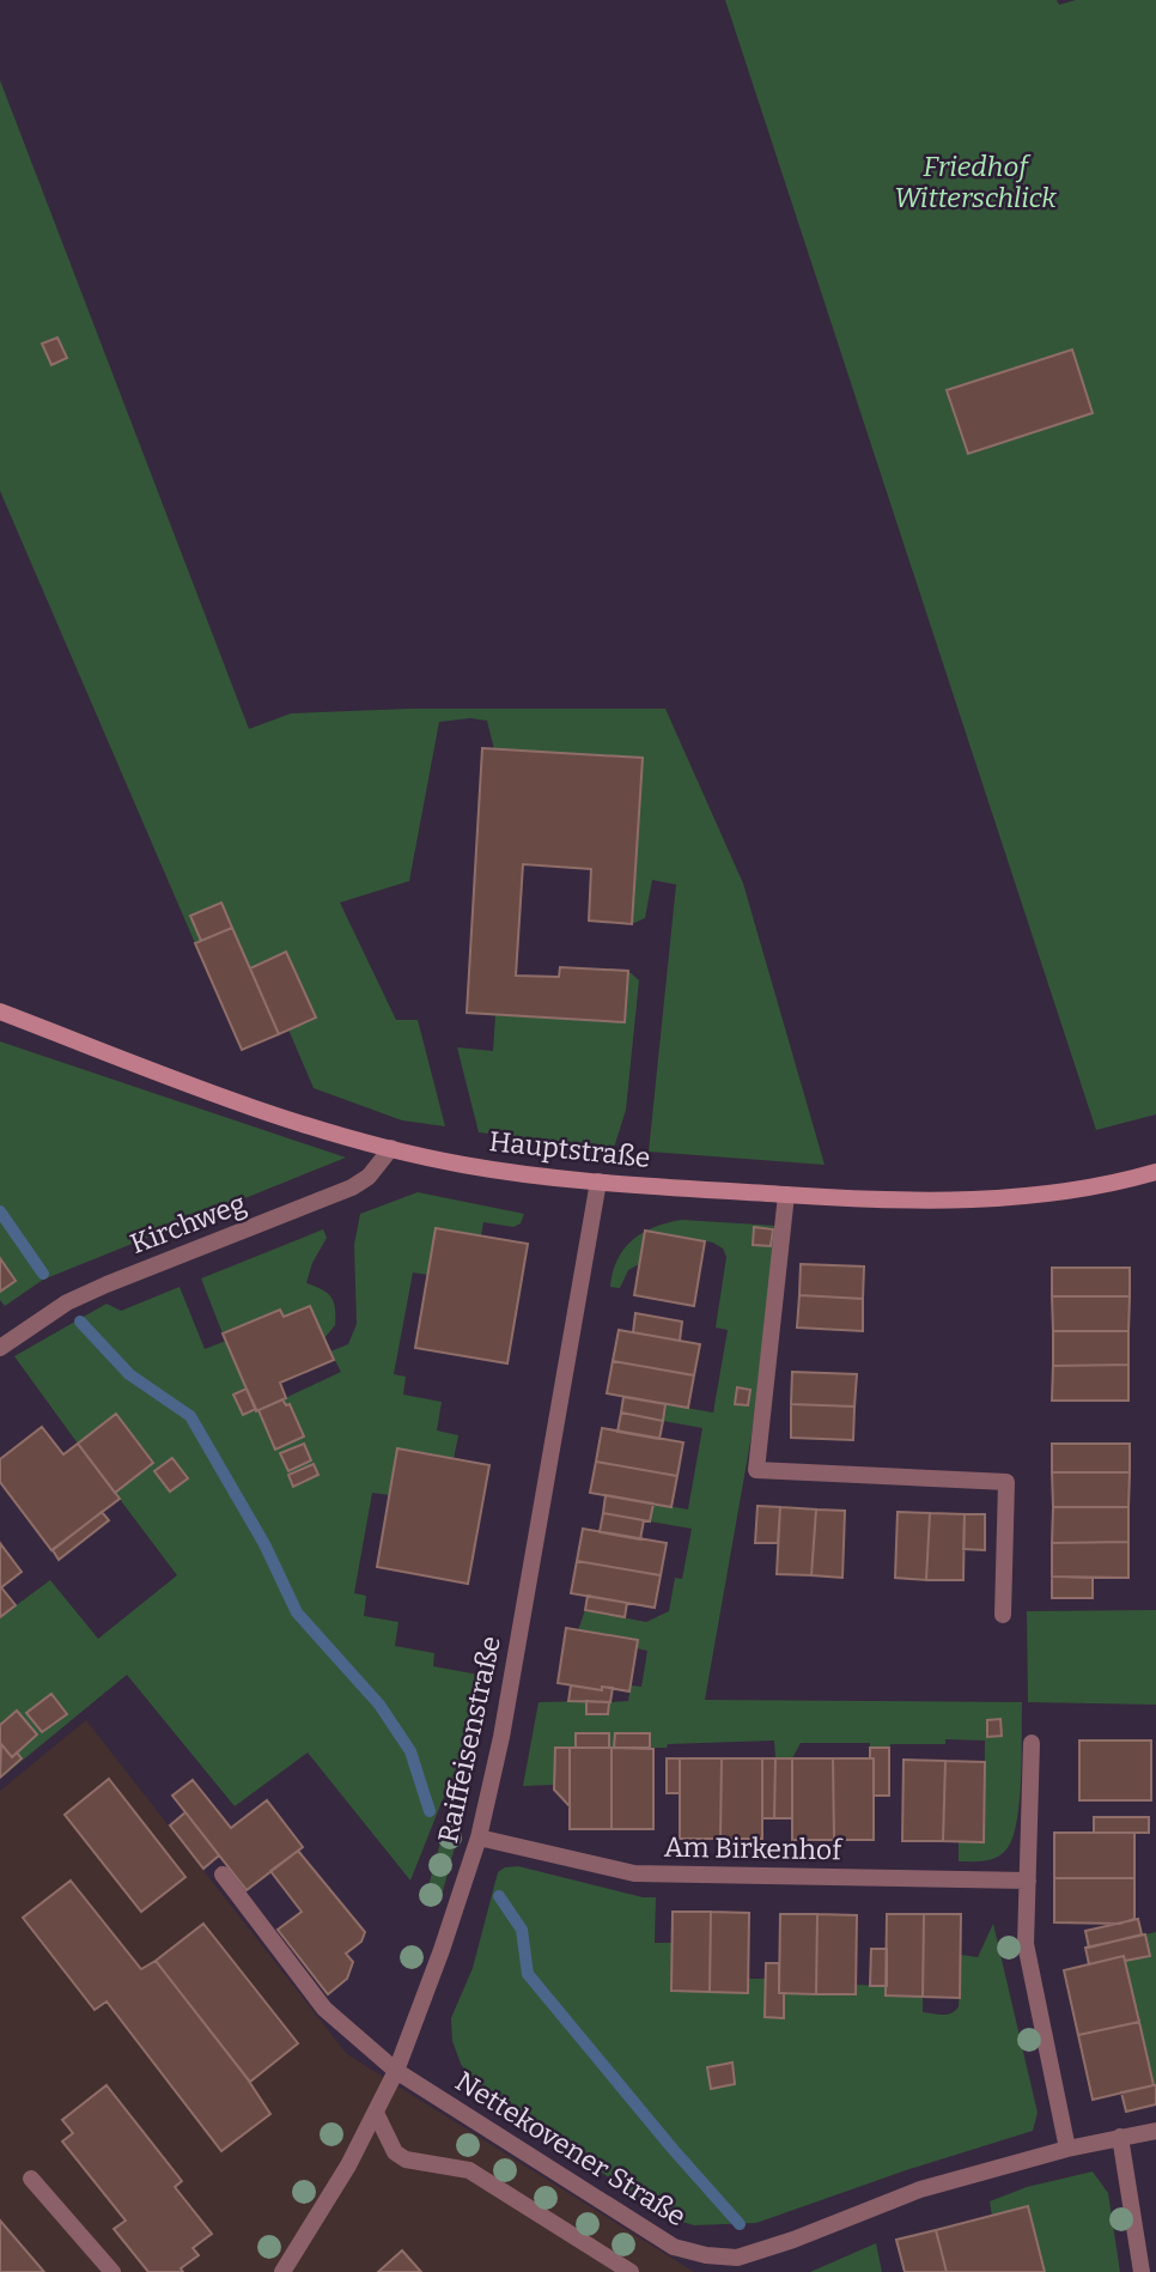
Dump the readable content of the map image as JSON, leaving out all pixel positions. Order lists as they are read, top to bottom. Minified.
{"streets":{"main road":["Hauptstraße"],"street":["Kirchweg","Raiffeisenstraße","Am Birkenhof","Nettekovener Straße"]},"crossings":[["Hauptstraße","Kirchweg"],["Hauptstraße","Raiffeisenstraße"],["Raiffeisenstraße","Am Birkenhof"],["Raiffeisenstraße","Nettekovener Straße"]],"parks":["Friedhof Witterschlick"]}
